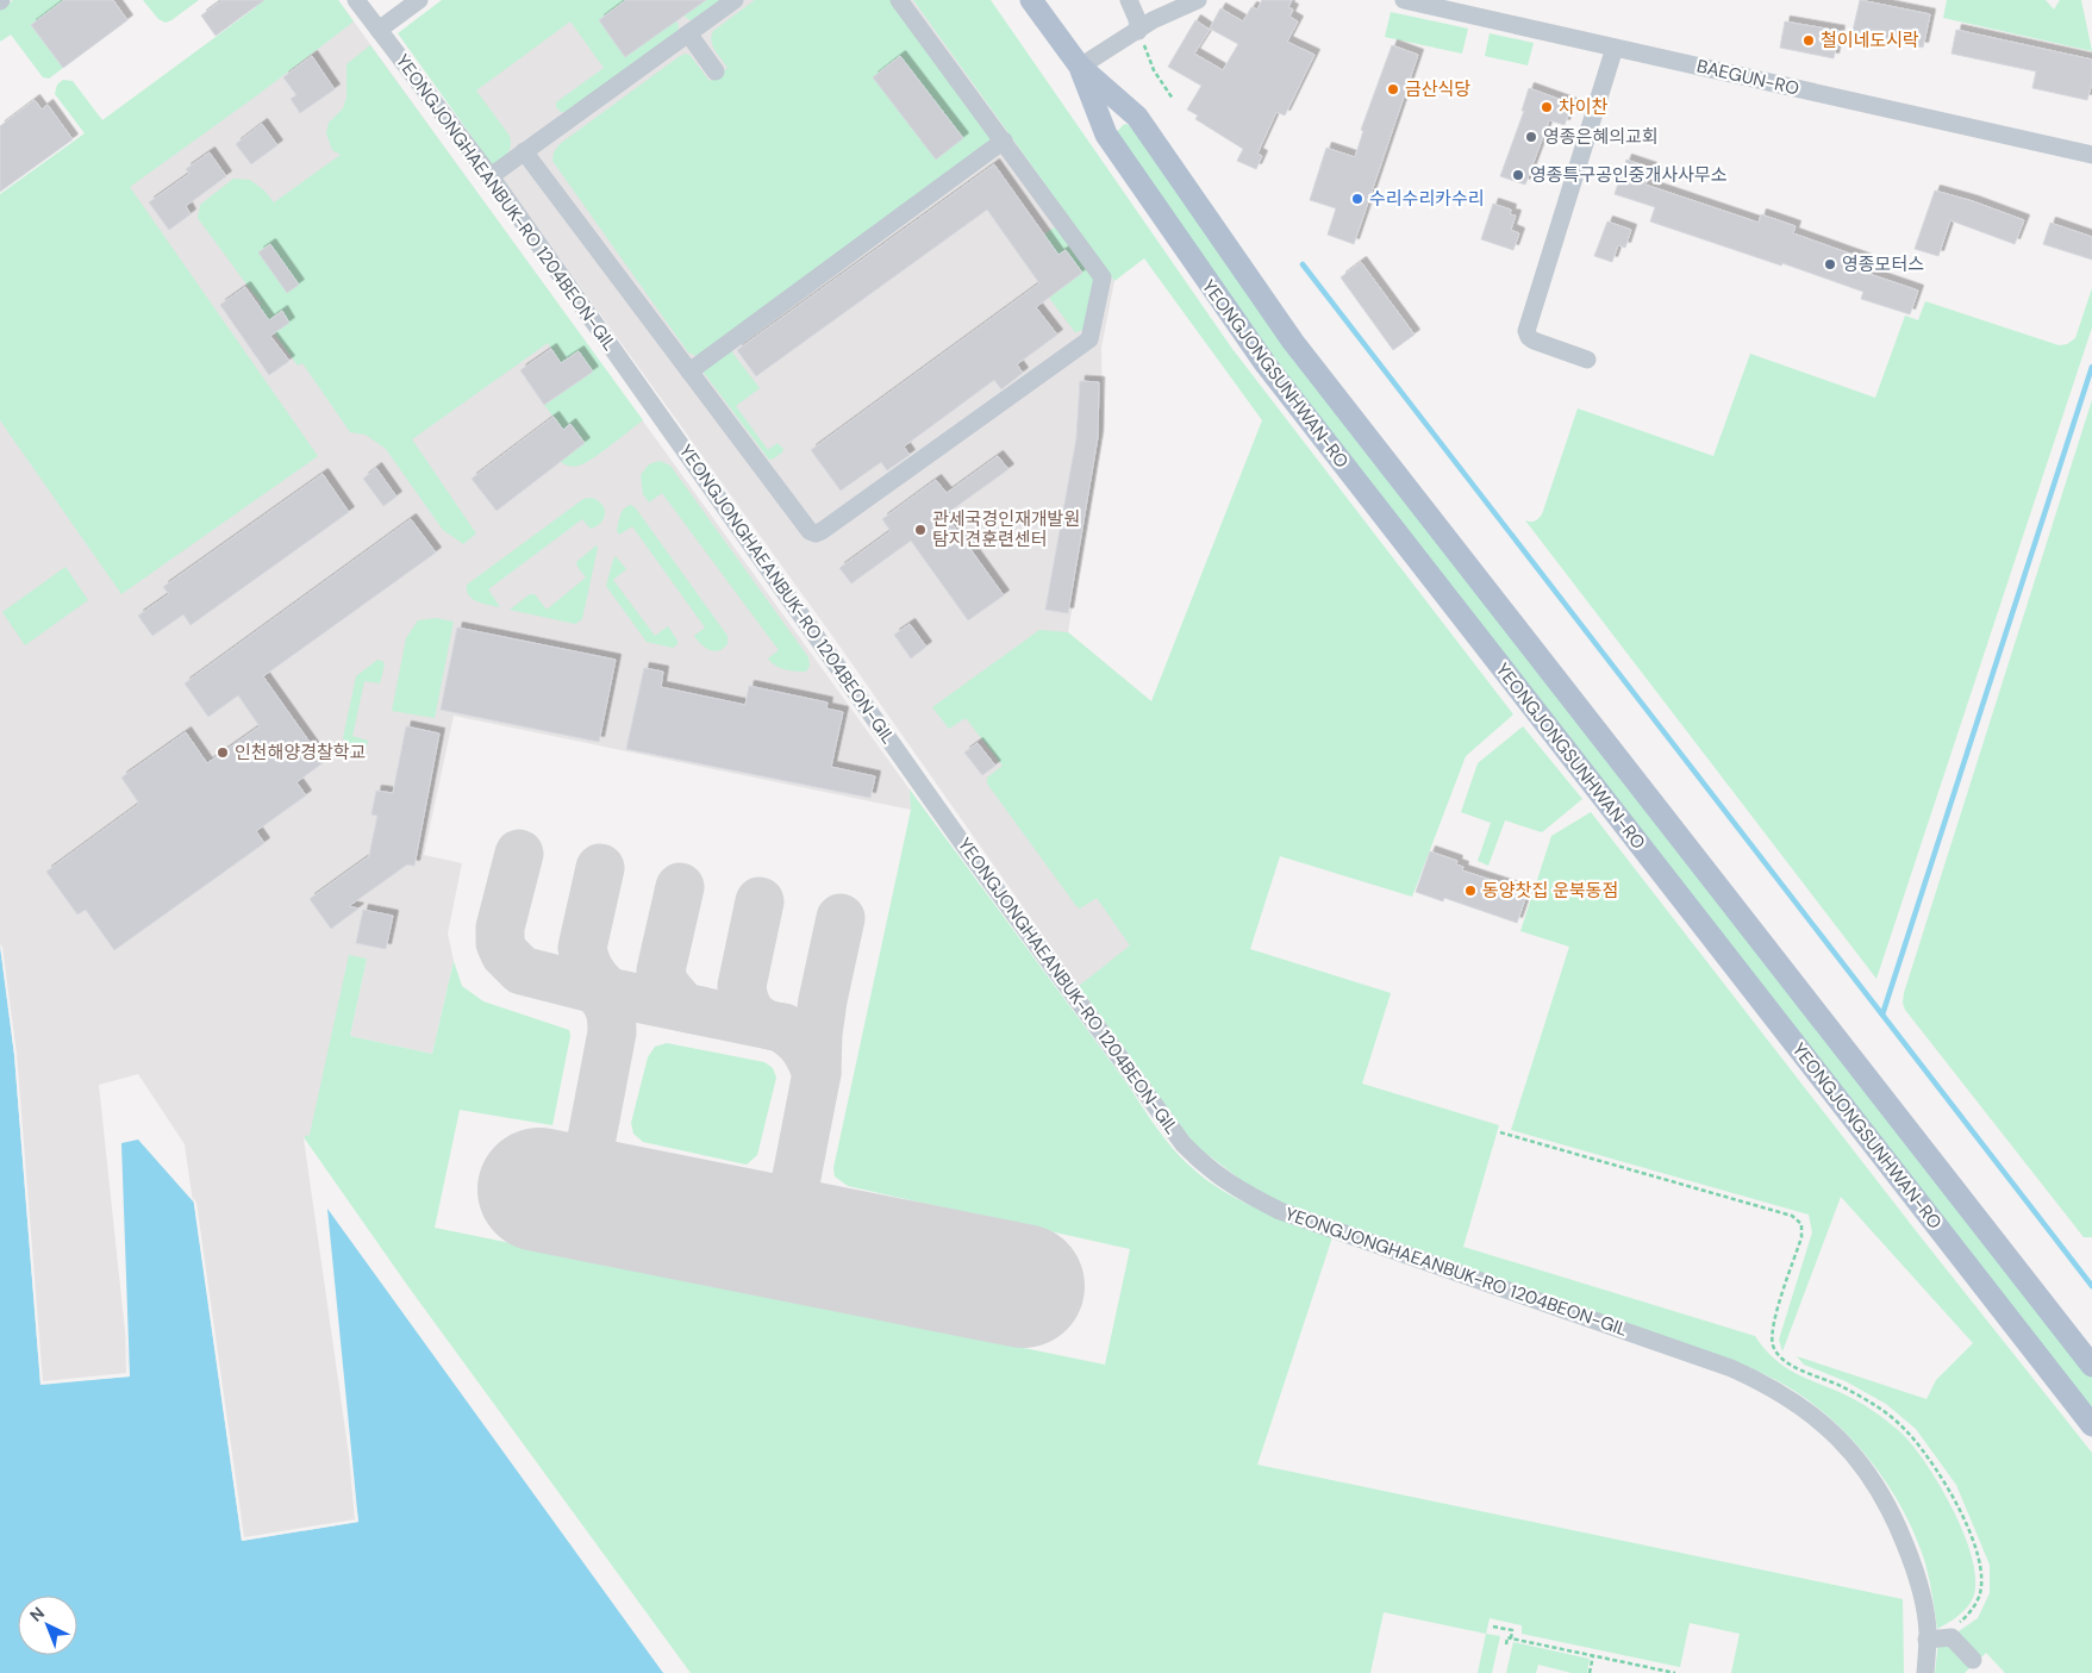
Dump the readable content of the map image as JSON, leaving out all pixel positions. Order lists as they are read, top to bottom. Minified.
{"streets":{"main road":["YEONGJONGSUNHWAN-RO"],"street":["BAEGUN-RO","YEONGJONGHAEANBUK-RO 1204BEON-GIL"]},"places":["철이네도시락","금산식당","차이찬","영종은혜의교회","영종특구공인중개사사무소","수리수리카수리","영종모터스","관세국경인재개발원 탐지견훈련센터","인천해양경찰학교","동양찻집 운북동점"],"north":"top left"}
